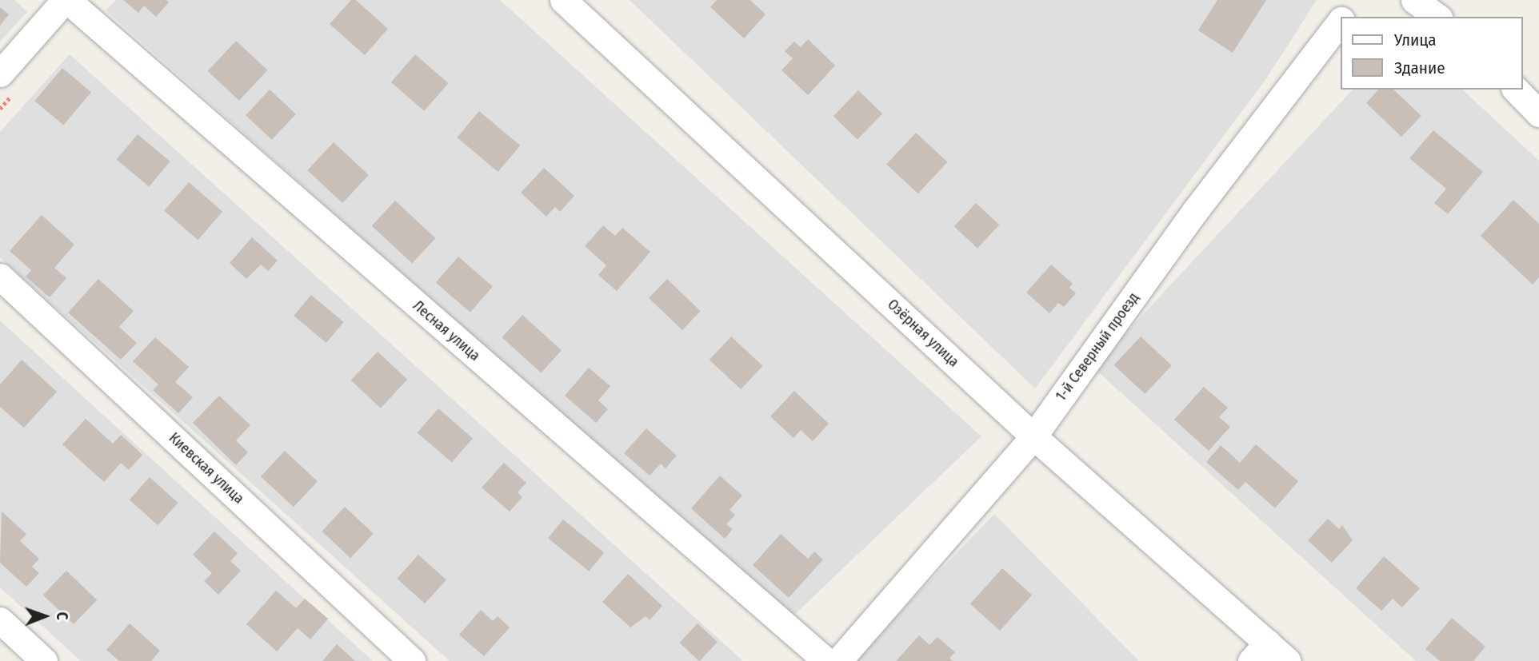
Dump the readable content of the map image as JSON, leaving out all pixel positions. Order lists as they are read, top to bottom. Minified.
{"streets":{"street":["Лесная улица","Озёрная улица","1-й Северный проезд","Киевская улица"]},"crossings":[["Озёрная улица","1-й Северный проезд"]],"legend":["Улица","Здание"],"north":"right"}
